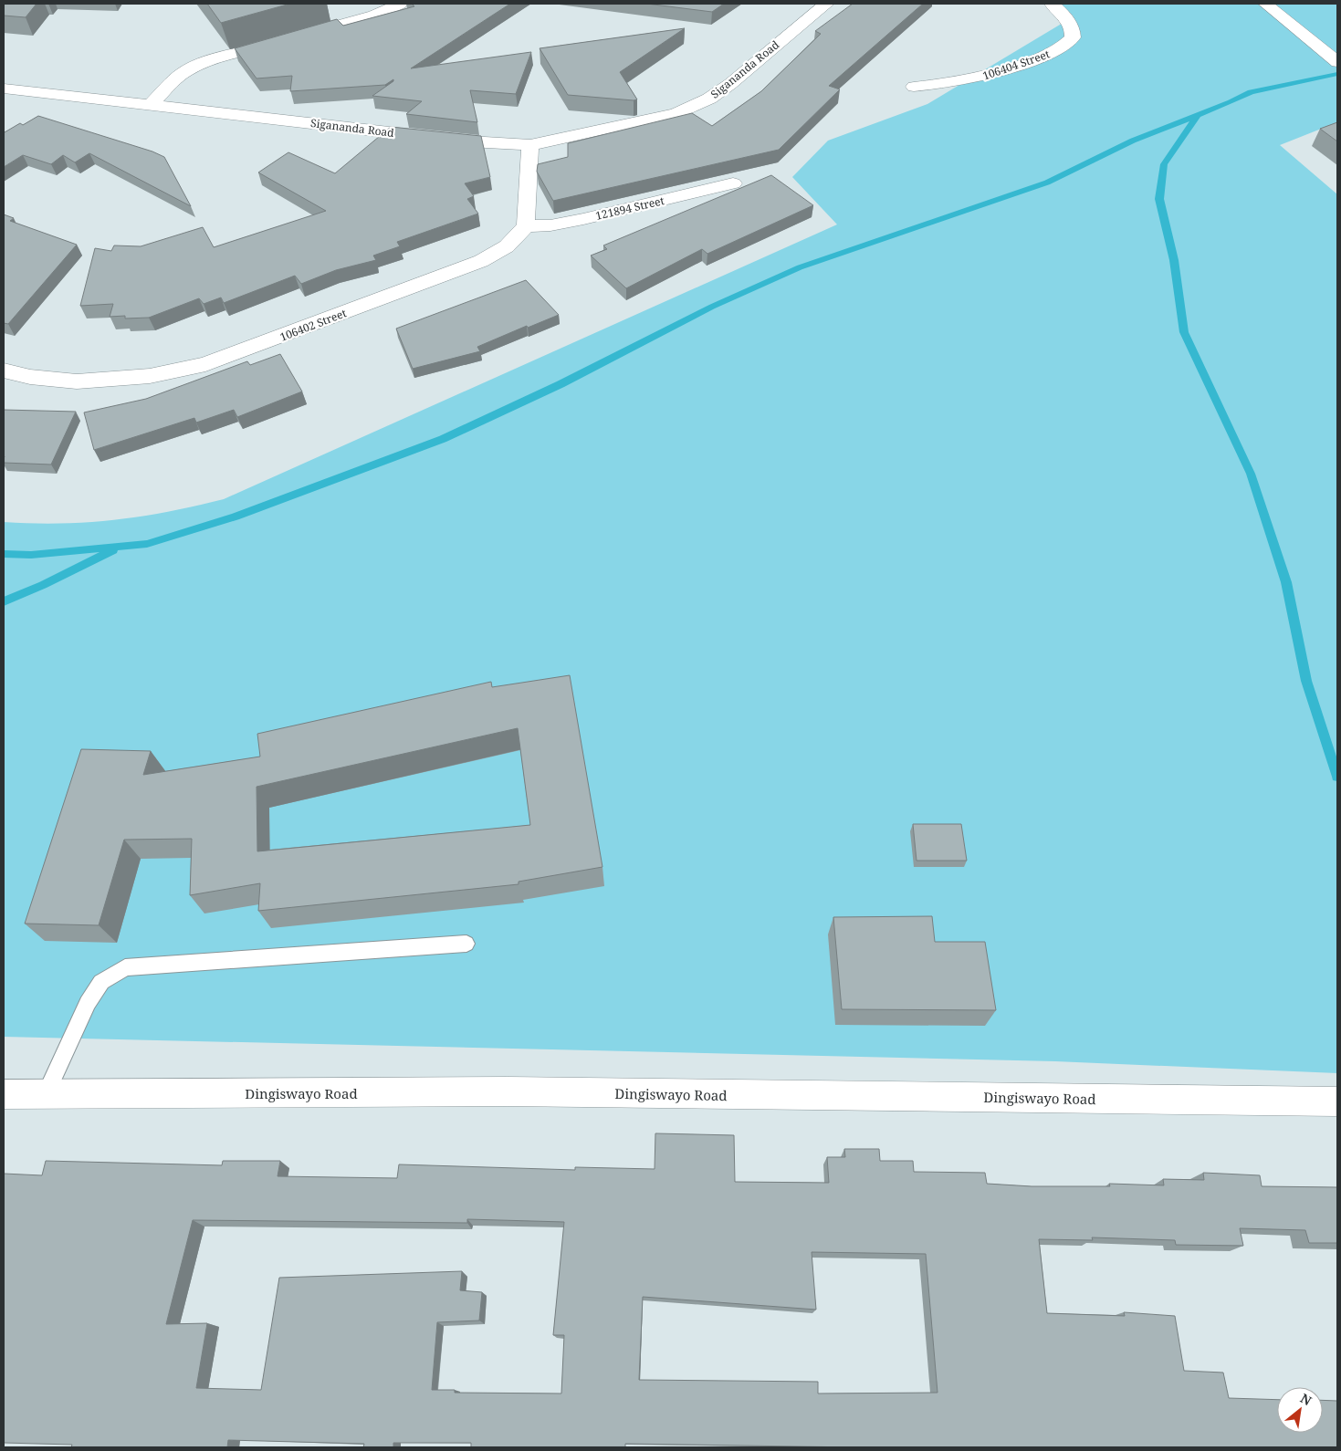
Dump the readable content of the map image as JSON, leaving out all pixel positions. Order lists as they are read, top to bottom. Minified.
{"streets":{"street":["106404 Street","Sigananda Road","121894 Street","106402 Street","Dingiswayo Road"]},"crossings":[["121894 Street","106402 Street"]],"north":"top right"}
